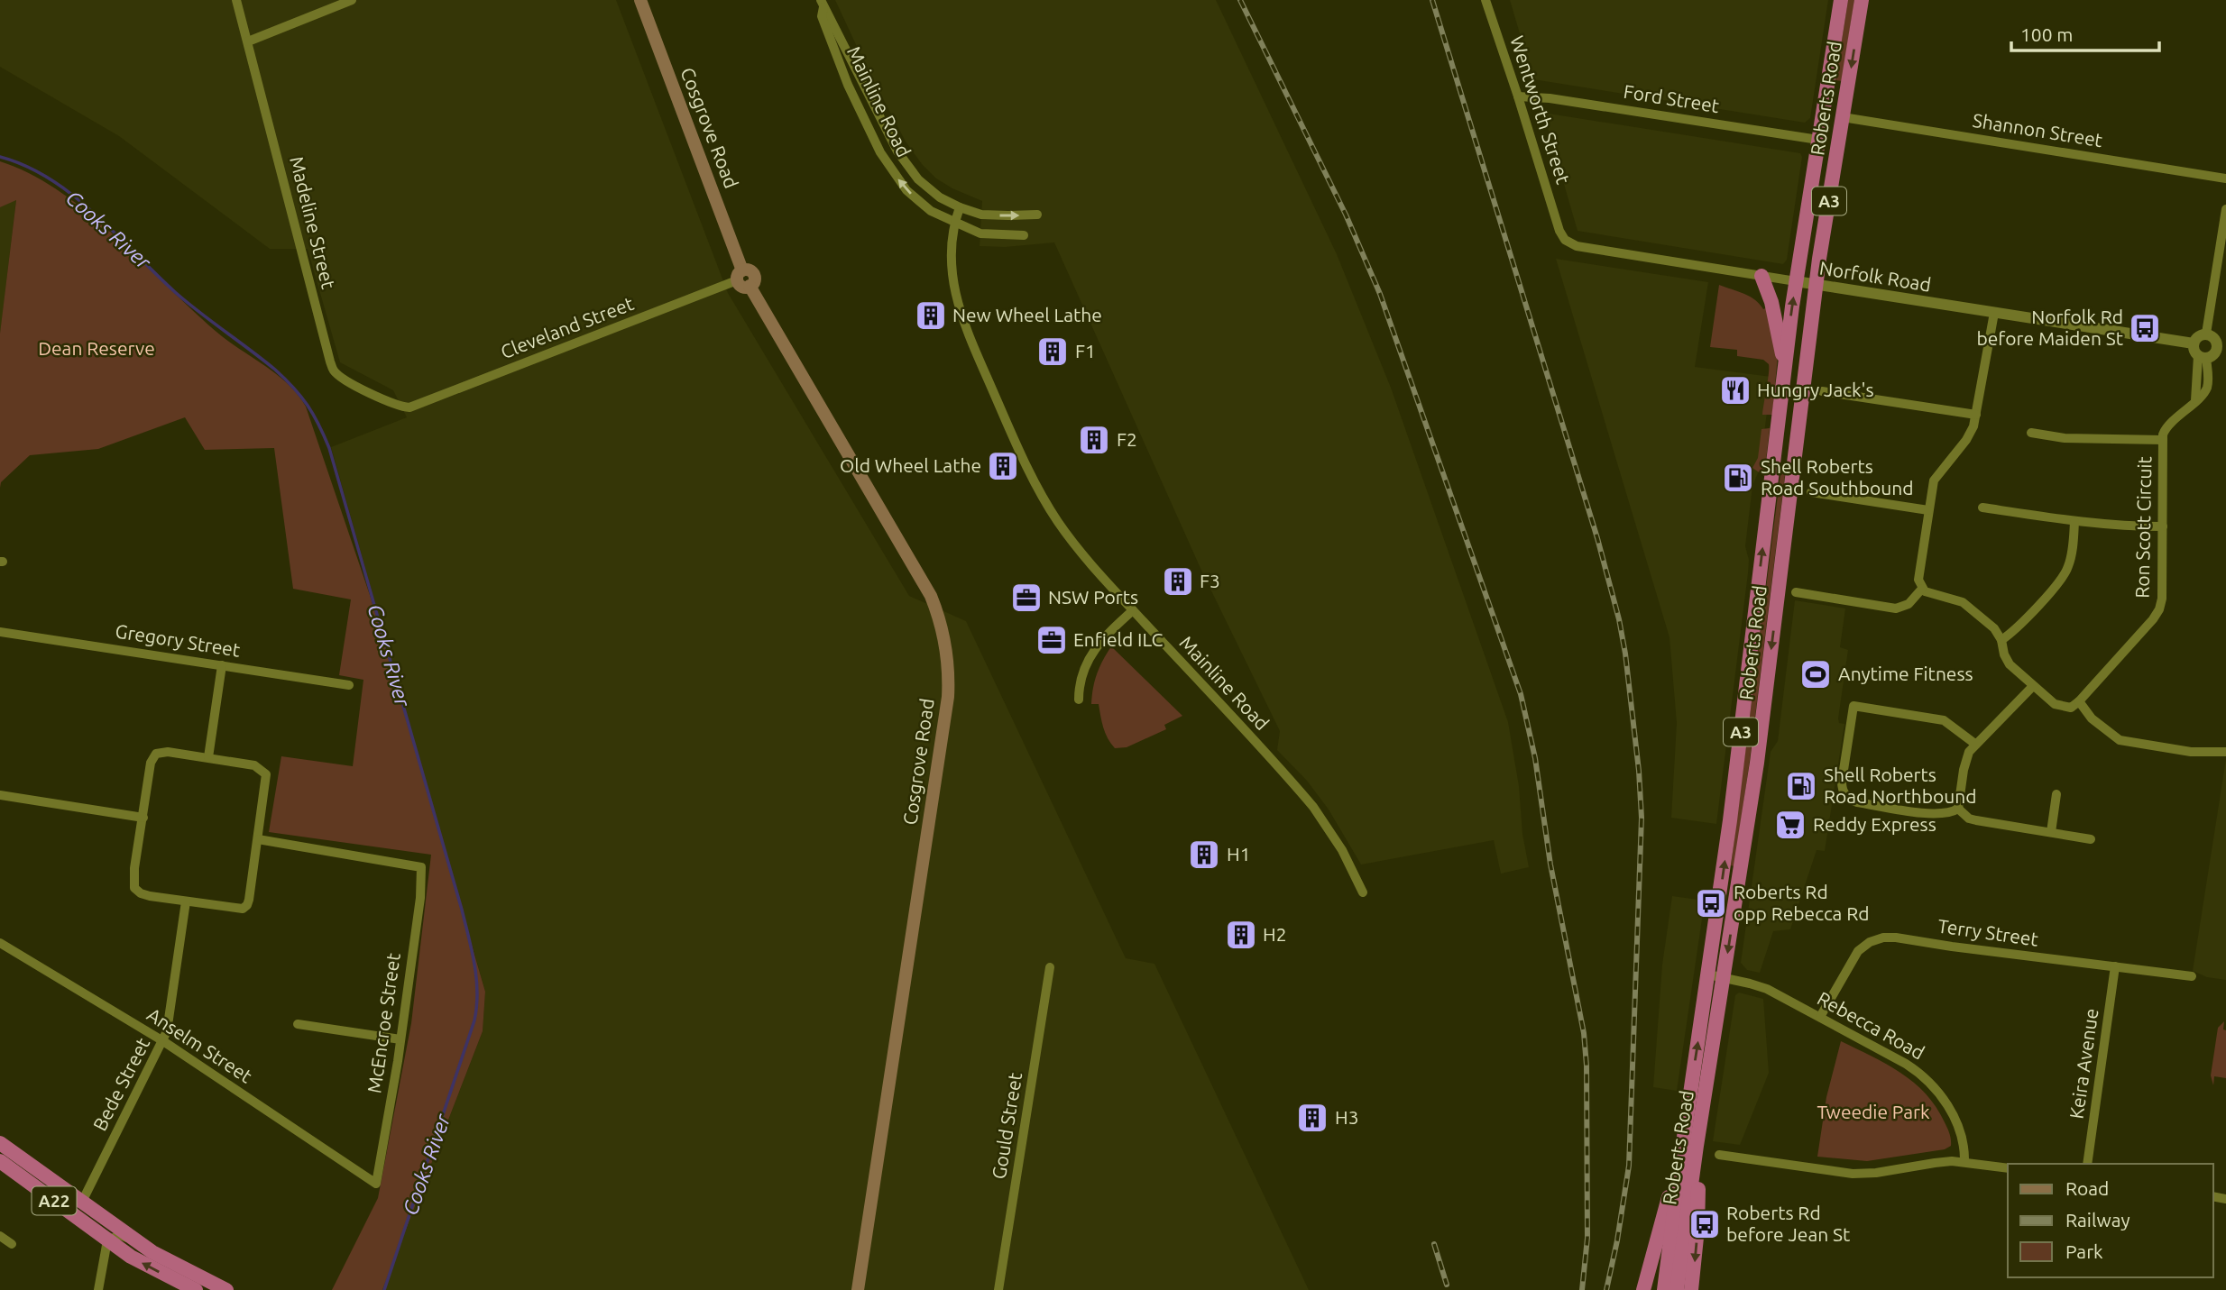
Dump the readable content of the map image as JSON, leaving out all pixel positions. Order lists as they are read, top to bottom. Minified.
{"streets":{"highway":["Roberts Road","A3","A22"],"main road":["Cosgrove Road"],"street":["Ford Street","Mainline Road","Wentworth Street","Shannon Street","Madeline Street","Norfolk Road","Cleveland Street","Ron Scott Circuit","Gregory Street","Terry Street","McEncroe Street","Rebecca Road","Anselm Street","Keira Avenue","Bede Street","Gould Street"]},"crossings":[["Roberts Road","Ford Street"],["Roberts Road","Shannon Street"],["Roberts Road","Norfolk Road"],["Roberts Road","Rebecca Road"],["Ford Street","Wentworth Street"],["Wentworth Street","Norfolk Road"],["Cosgrove Road","Cleveland Street"],["Madeline Street","Cleveland Street"],["Norfolk Road","Ron Scott Circuit"],["Terry Street","Rebecca Road"],["Terry Street","Keira Avenue"],["McEncroe Street","Anselm Street"],["Anselm Street","Bede Street"],["Bede Street","A22"]],"water":["Cooks River"],"parks":["Dean Reserve","Tweedie Park"],"places":{"building":["New Wheel Lathe","F1","F2","Old Wheel Lathe","F3","H1","H2","H3"],"bus stop":["Norfolk Rd before Maiden St","Roberts Rd opp Rebecca Rd","Roberts Rd before Jean St"],"restaurant":["Hungry Jack's"],"fuel station":["Shell Roberts Road Southbound","Shell Roberts Road Northbound"],"office":["NSW Ports","Enfield ILC"],"sports":["Anytime Fitness"],"supermarket":["Reddy Express"]},"legend":["Road","Railway","Park"],"scale_bar":"100 m"}
